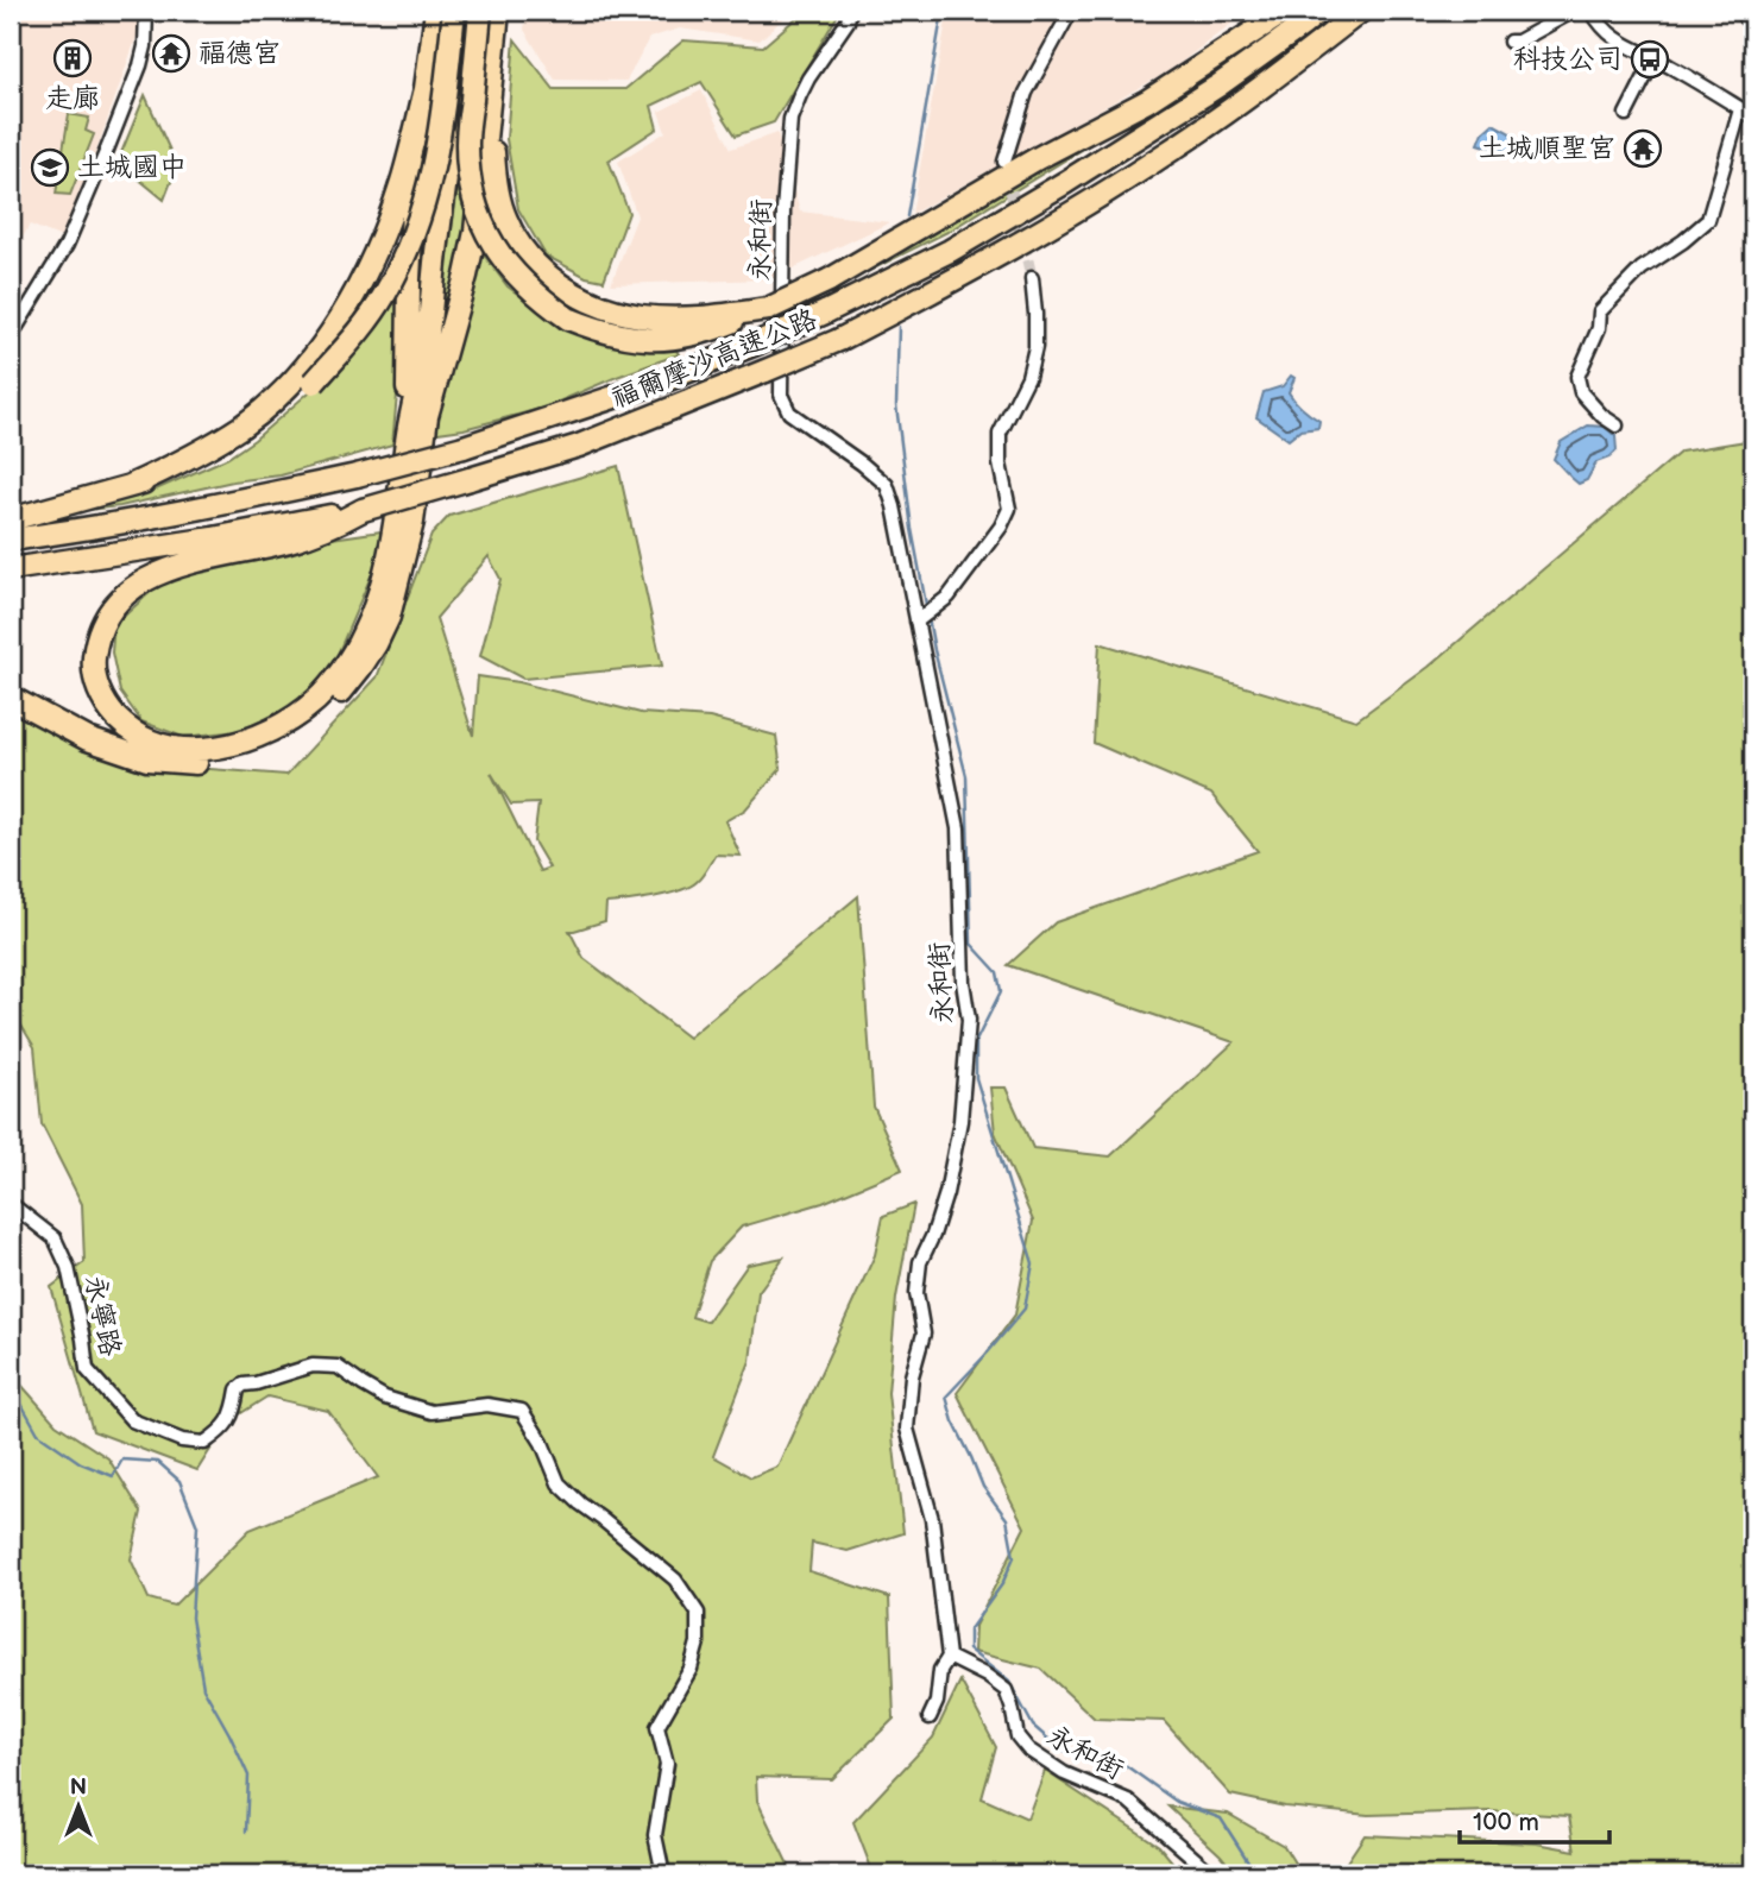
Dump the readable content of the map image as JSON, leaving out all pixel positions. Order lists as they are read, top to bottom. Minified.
{"streets":{"highway":["福爾摩沙高速公路"],"street":["永和街","永寧路"]},"places":{"temple":["福德宮","土城順聖宮"],"building":["走廊"],"bus stop":["科技公司"],"school or university":["土城國中"]},"scale_bar":"100 m","north":"top"}
